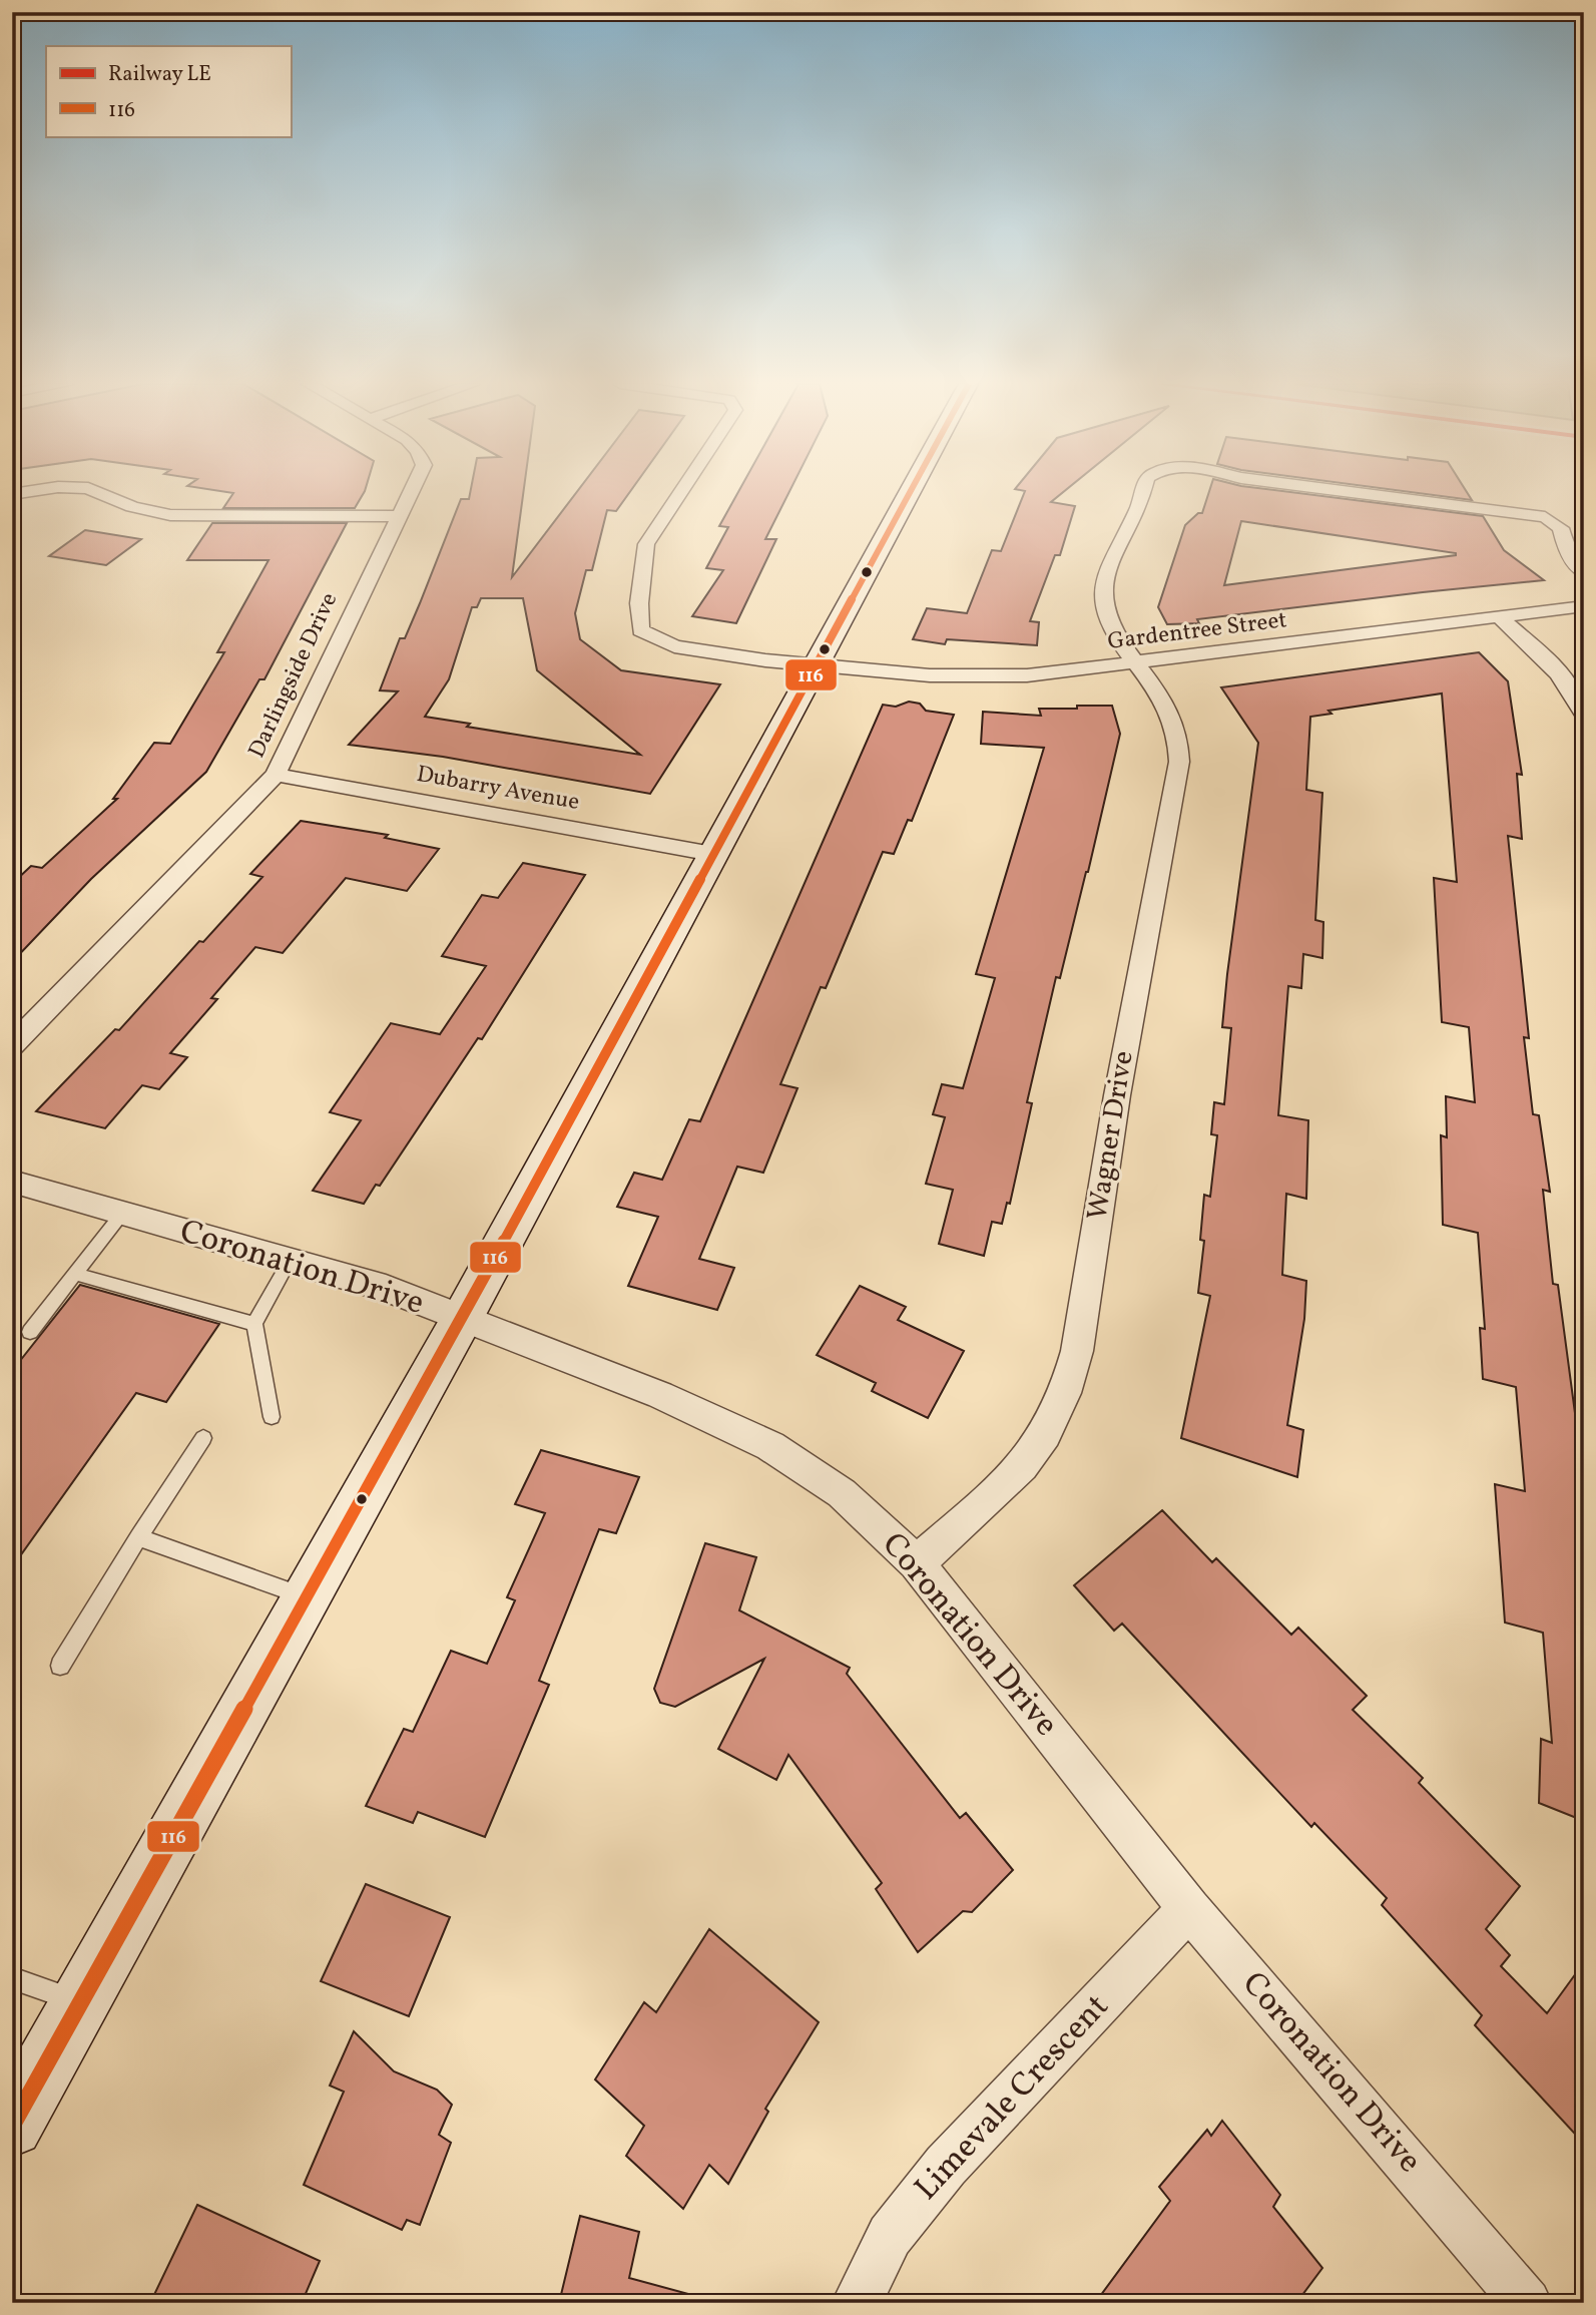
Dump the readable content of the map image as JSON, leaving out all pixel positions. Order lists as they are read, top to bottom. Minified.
{"streets":{"street":["Gardentree Street","Darlingside Drive","Dubarry Avenue","Wagner Drive","Coronation Drive","Limevale Crescent"]},"crossings":[["Gardentree Street","Wagner Drive"],["Darlingside Drive","Dubarry Avenue"],["Wagner Drive","Coronation Drive"],["Coronation Drive","Limevale Crescent"]],"lines":["transit line 116"],"legend":["Railway LE","116"]}
